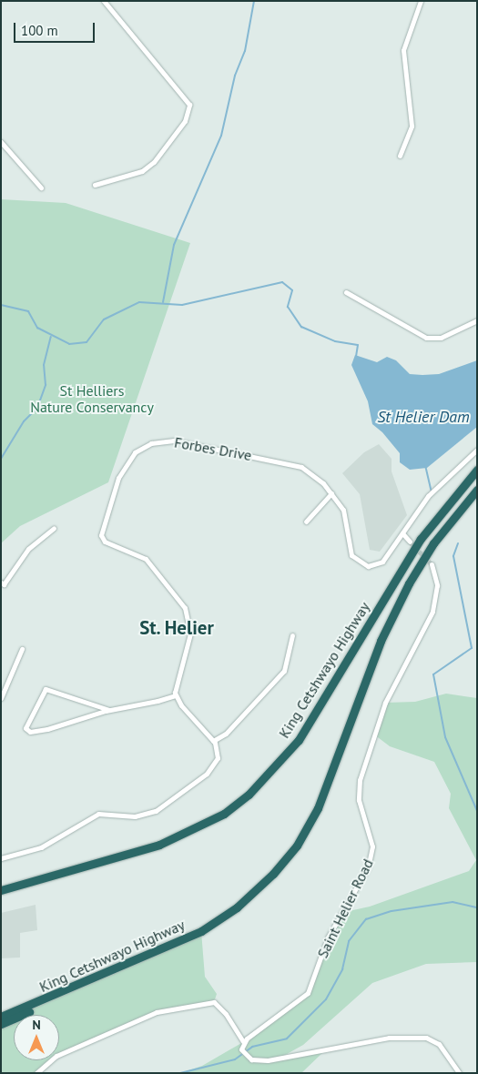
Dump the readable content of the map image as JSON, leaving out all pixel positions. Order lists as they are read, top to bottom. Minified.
{"streets":{"highway":["King Cetshwayo Highway"],"street":["Forbes Drive","Saint Helier Road"]},"districts":["St. Helier"],"water":["St Helier Dam"],"parks":["St Helliers Nature Conservancy"],"scale_bar":"100 m","north":"top"}
